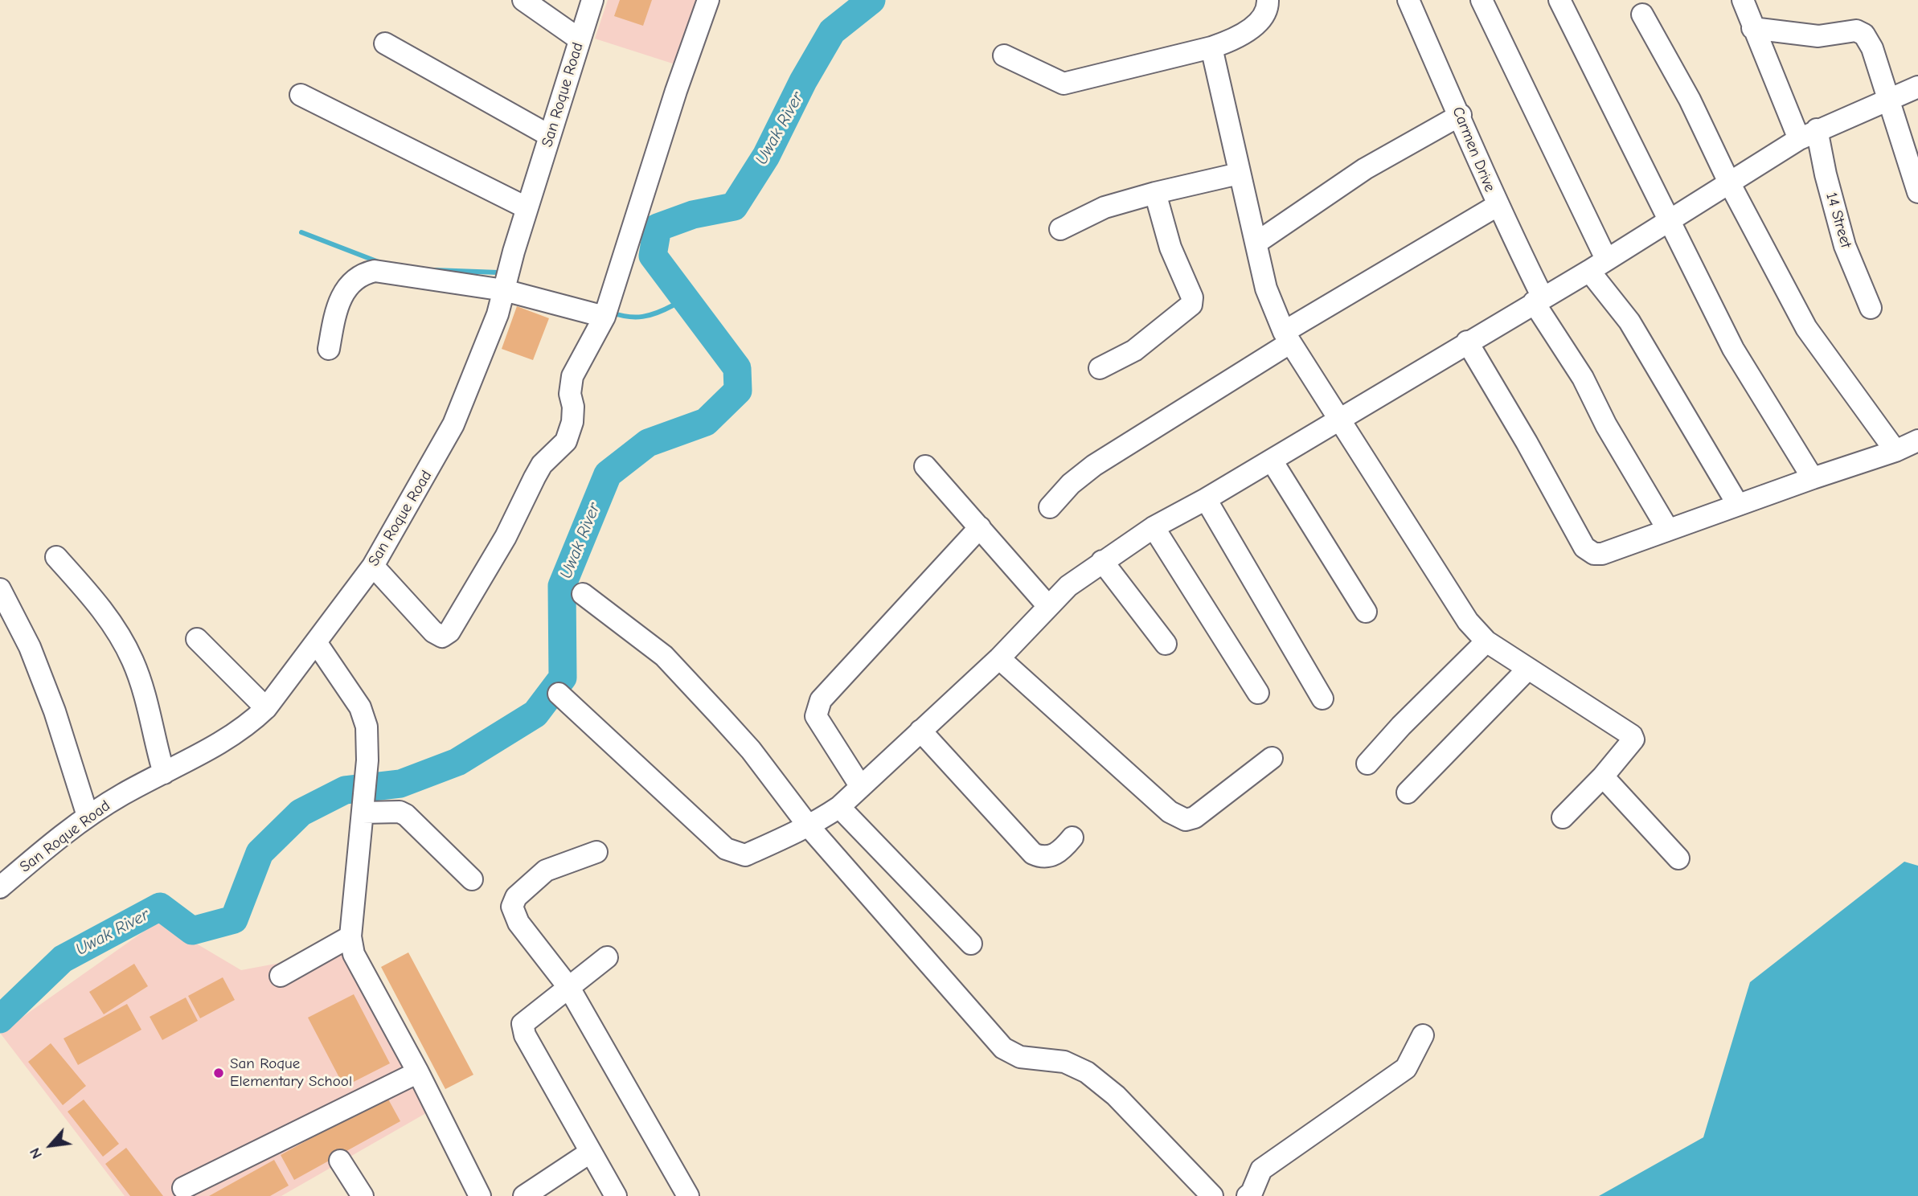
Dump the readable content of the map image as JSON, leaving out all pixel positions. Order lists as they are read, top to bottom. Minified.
{"streets":{"street":["San Roque Road","Carmen Drive","14 Street"]},"water":["Uwak River"],"places":["San Roque Elementary School"],"north":"bottom left"}
